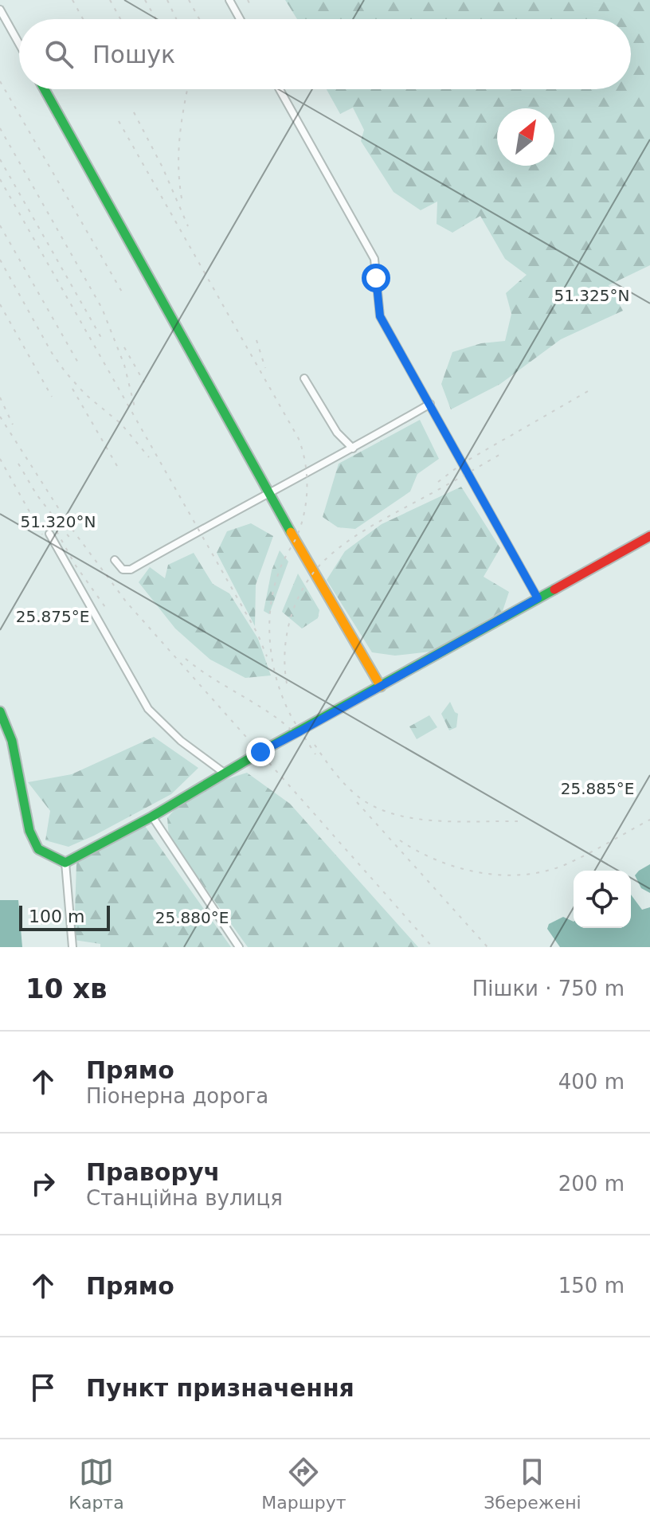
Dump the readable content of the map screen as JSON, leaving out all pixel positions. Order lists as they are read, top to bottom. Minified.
{"scale_bar":"100 m","north":"top right","page":{"search":"Пошук","scale":"100 m","heading":["10 хв","Пішки · 750 m"],"list":[["Прямо","Піонерна дорога","400 m"],["Праворуч","Станційна вулиця","200 m"],["Прямо","150 m"],"Пункт призначення"],"nav":["Карта","Маршрут","Збережені"]},"coordinates":["51.325°N","51.320°N","25.875°E","25.885°E","25.880°E"]}
